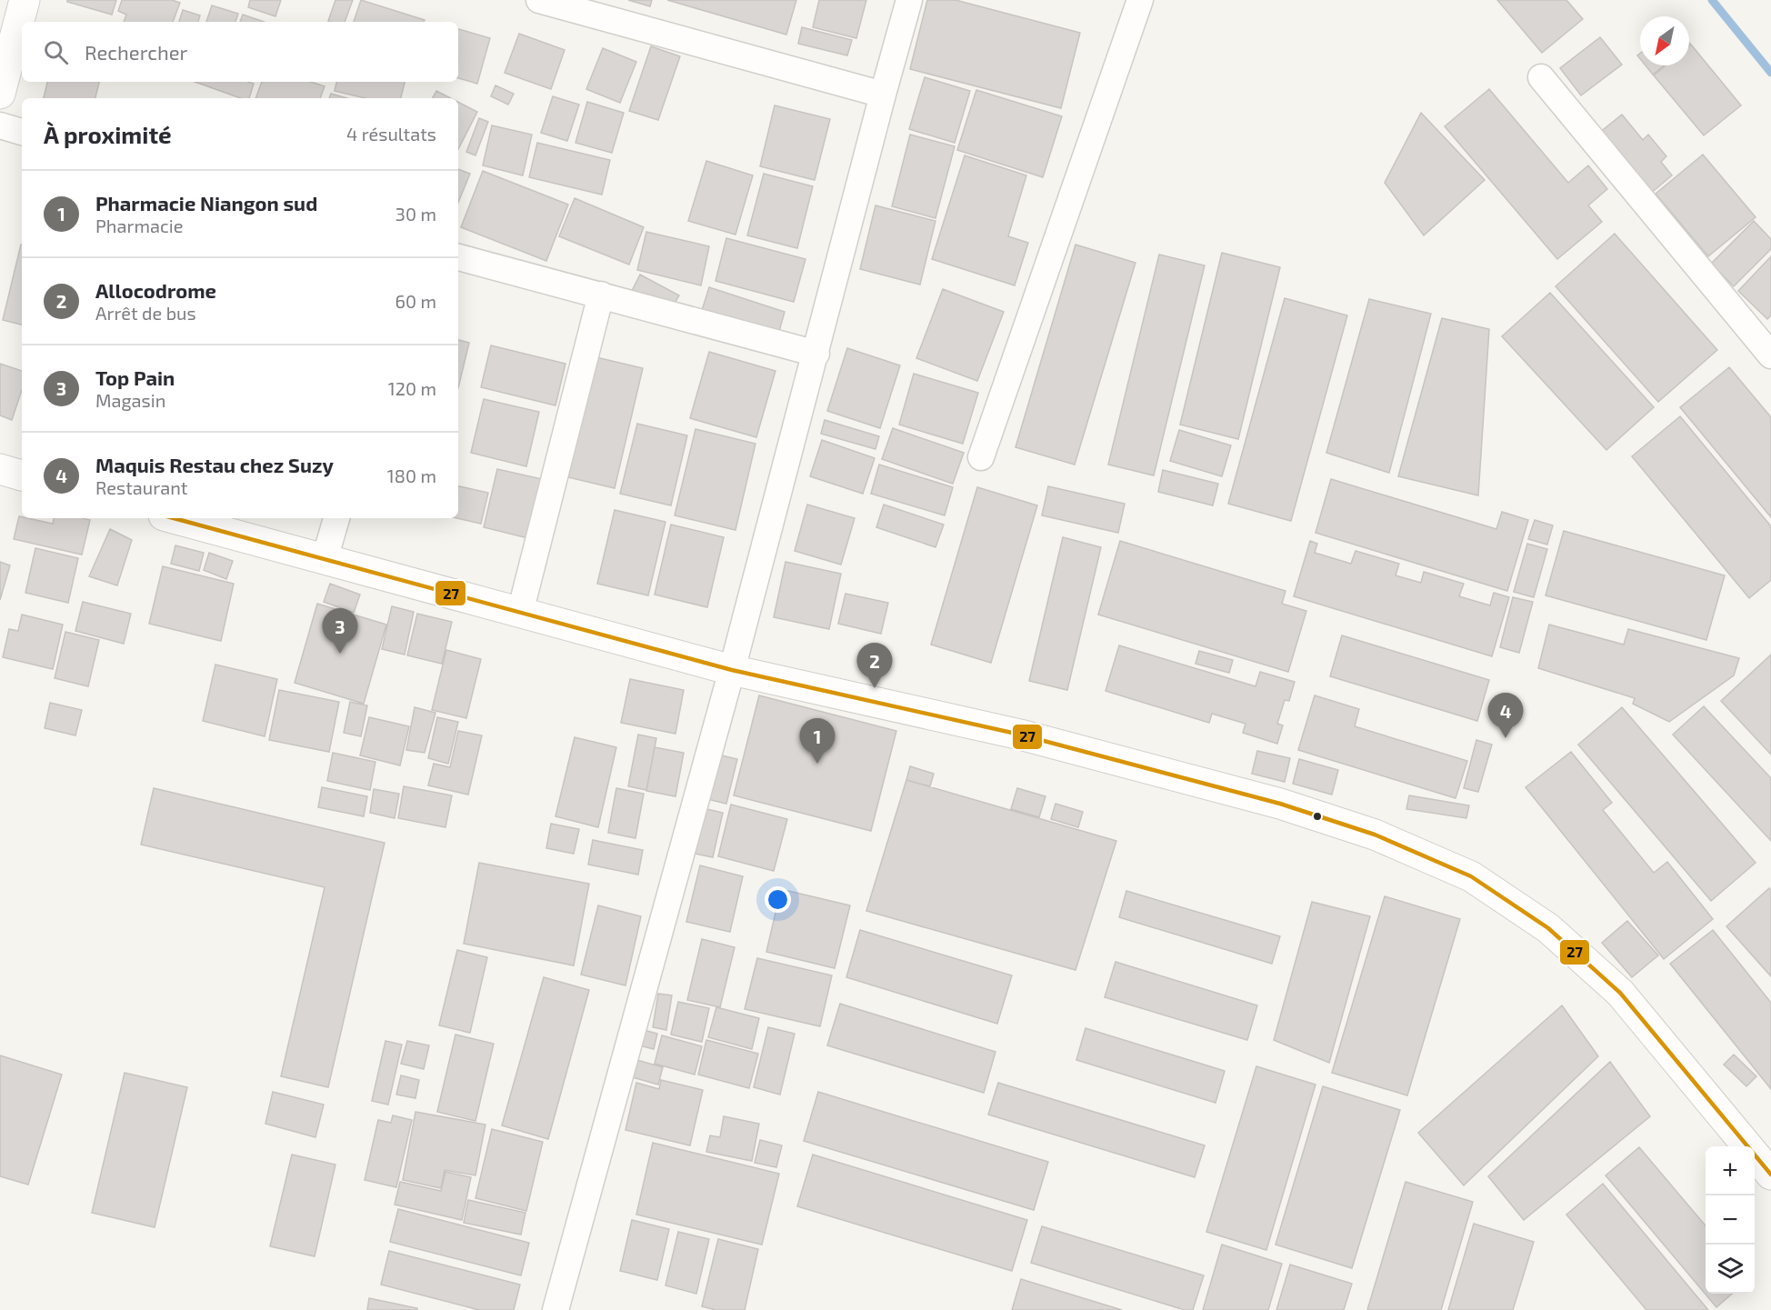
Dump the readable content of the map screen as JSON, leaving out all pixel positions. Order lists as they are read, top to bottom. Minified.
{"lines":["transit line 27"],"north":"bottom left","page":{"search":"Rechercher","heading":["À proximité","4 résultats"],"list":[{"mark":"1","name":"Pharmacie Niangon sud","note":"Pharmacie","value":"30 m"},{"mark":"2","name":"Allocodrome","note":"Arrêt de bus","value":"60 m"},{"mark":"3","name":"Top Pain","note":"Magasin","value":"120 m"},{"mark":"4","name":"Maquis Restau chez Suzy","note":"Restaurant","value":"180 m"}],"pins":["3","2","4","1"],"map_buttons":["+","−"]}}
